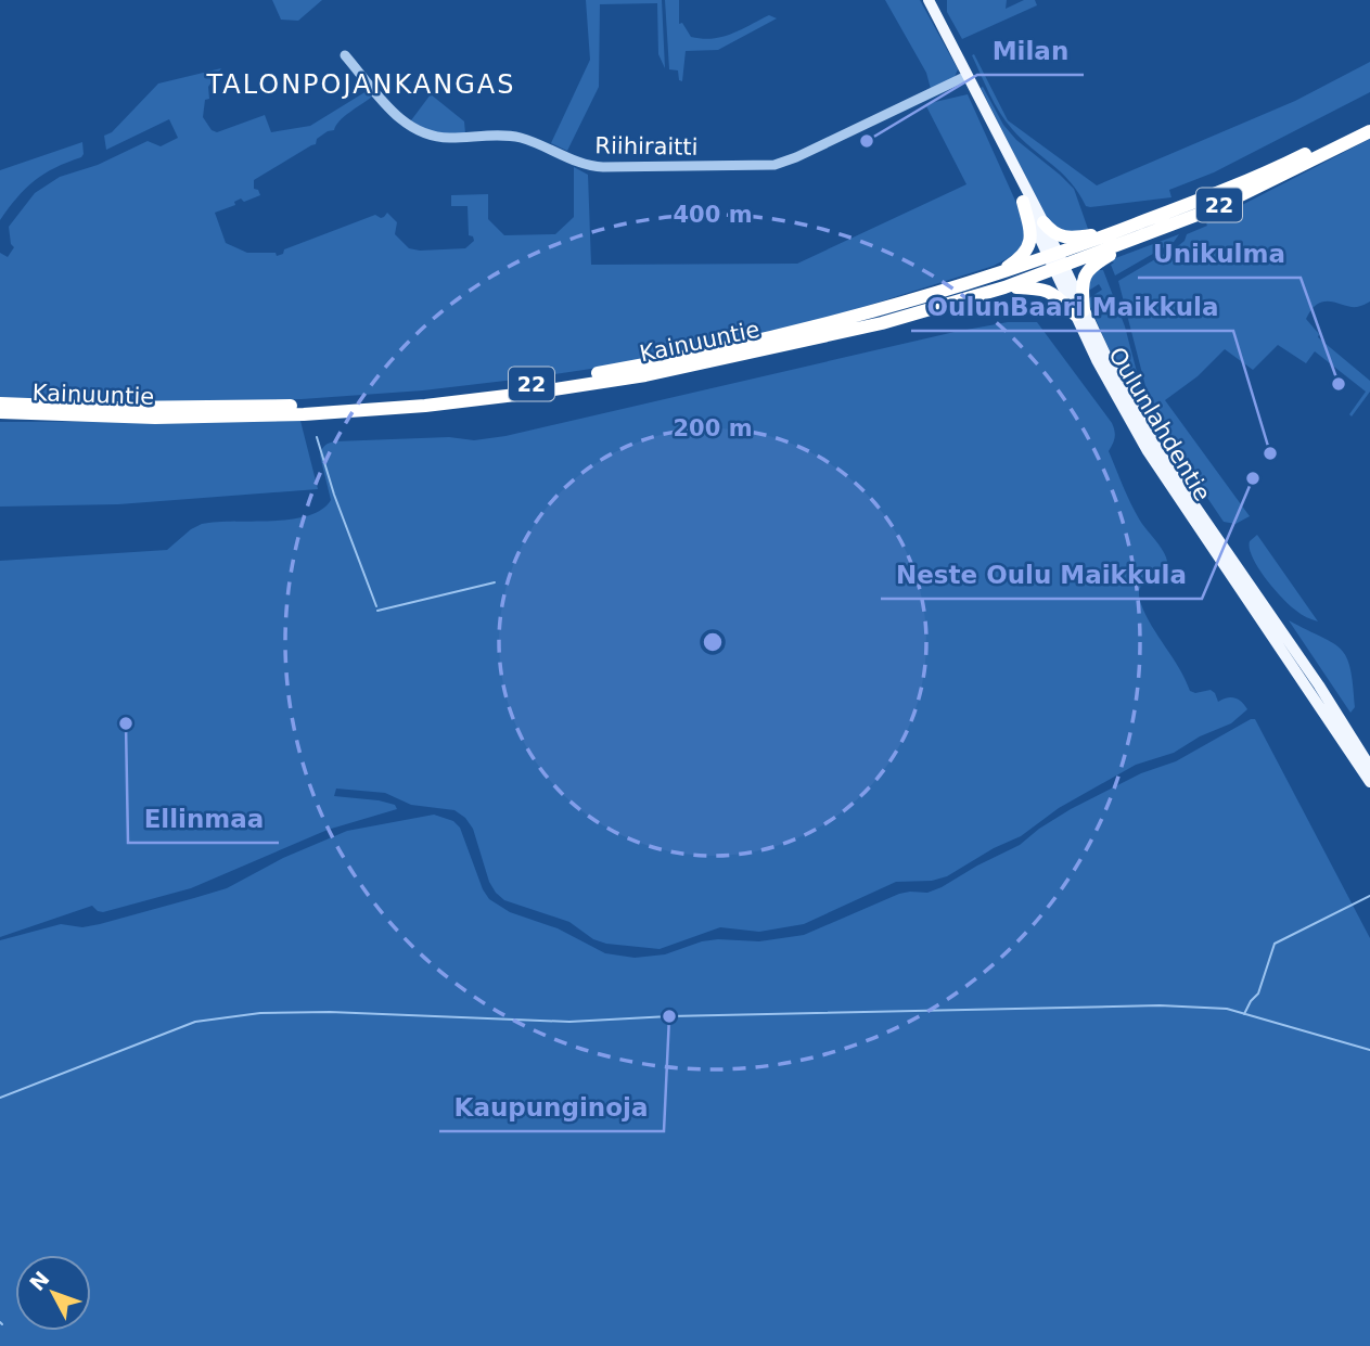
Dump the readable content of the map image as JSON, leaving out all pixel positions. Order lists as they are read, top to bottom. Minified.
{"streets":{"highway":["22","Kainuuntie"],"main road":["Oulunlahdentie"],"street":["Riihiraitti"]},"crossings":[["Kainuuntie","Oulunlahdentie"]],"districts":["TALONPOJANKANGAS"],"places":["Milan","Unikulma","OulunBaari Maikkula","Neste Oulu Maikkula","Ellinmaa","Kaupunginoja"],"north":"top left","rings":["400 m","200 m"]}
